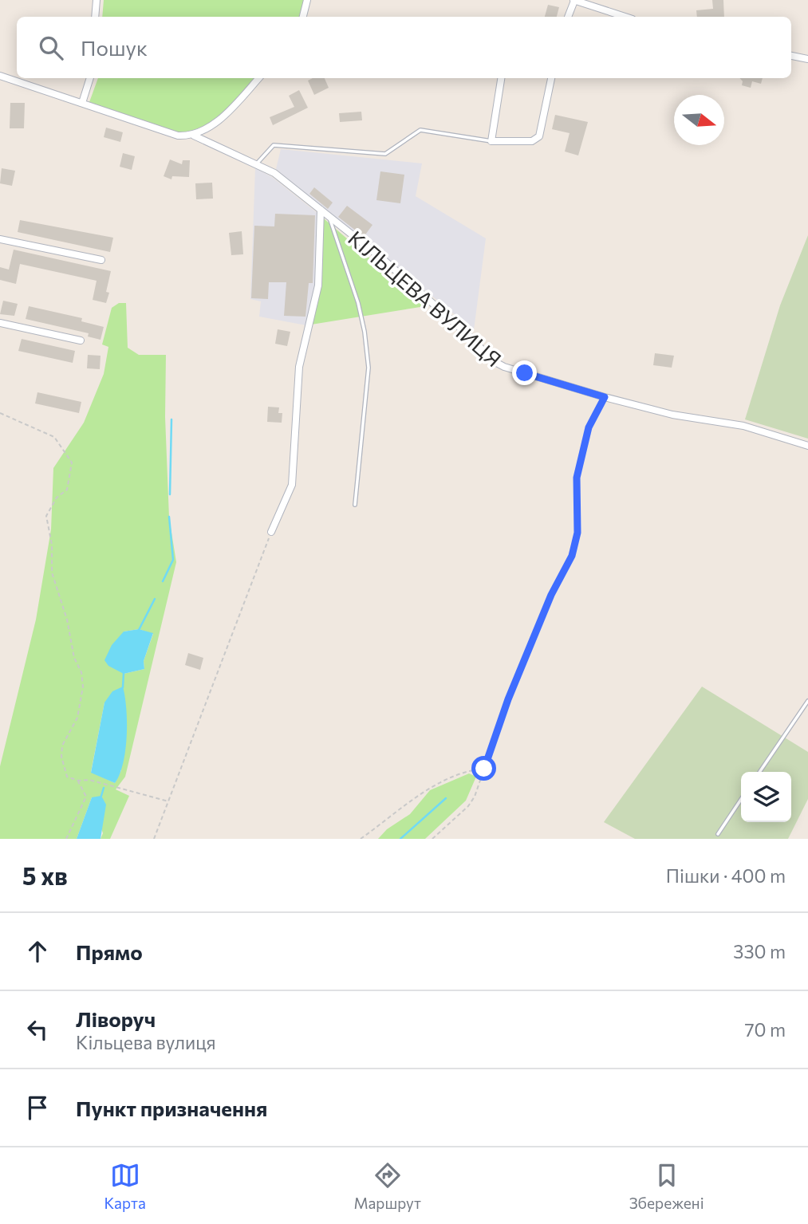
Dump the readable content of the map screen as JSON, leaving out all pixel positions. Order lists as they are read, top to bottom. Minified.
{"streets":{"street":["КІЛЬЦЕВА ВУЛИЦЯ"]},"north":"right","page":{"search":"Пошук","heading":["5 хв","Пішки · 400 m"],"list":[["Прямо","330 m"],["Ліворуч","Кільцева вулиця","70 m"],"Пункт призначення"],"nav":["Карта","Маршрут","Збережені"]}}
